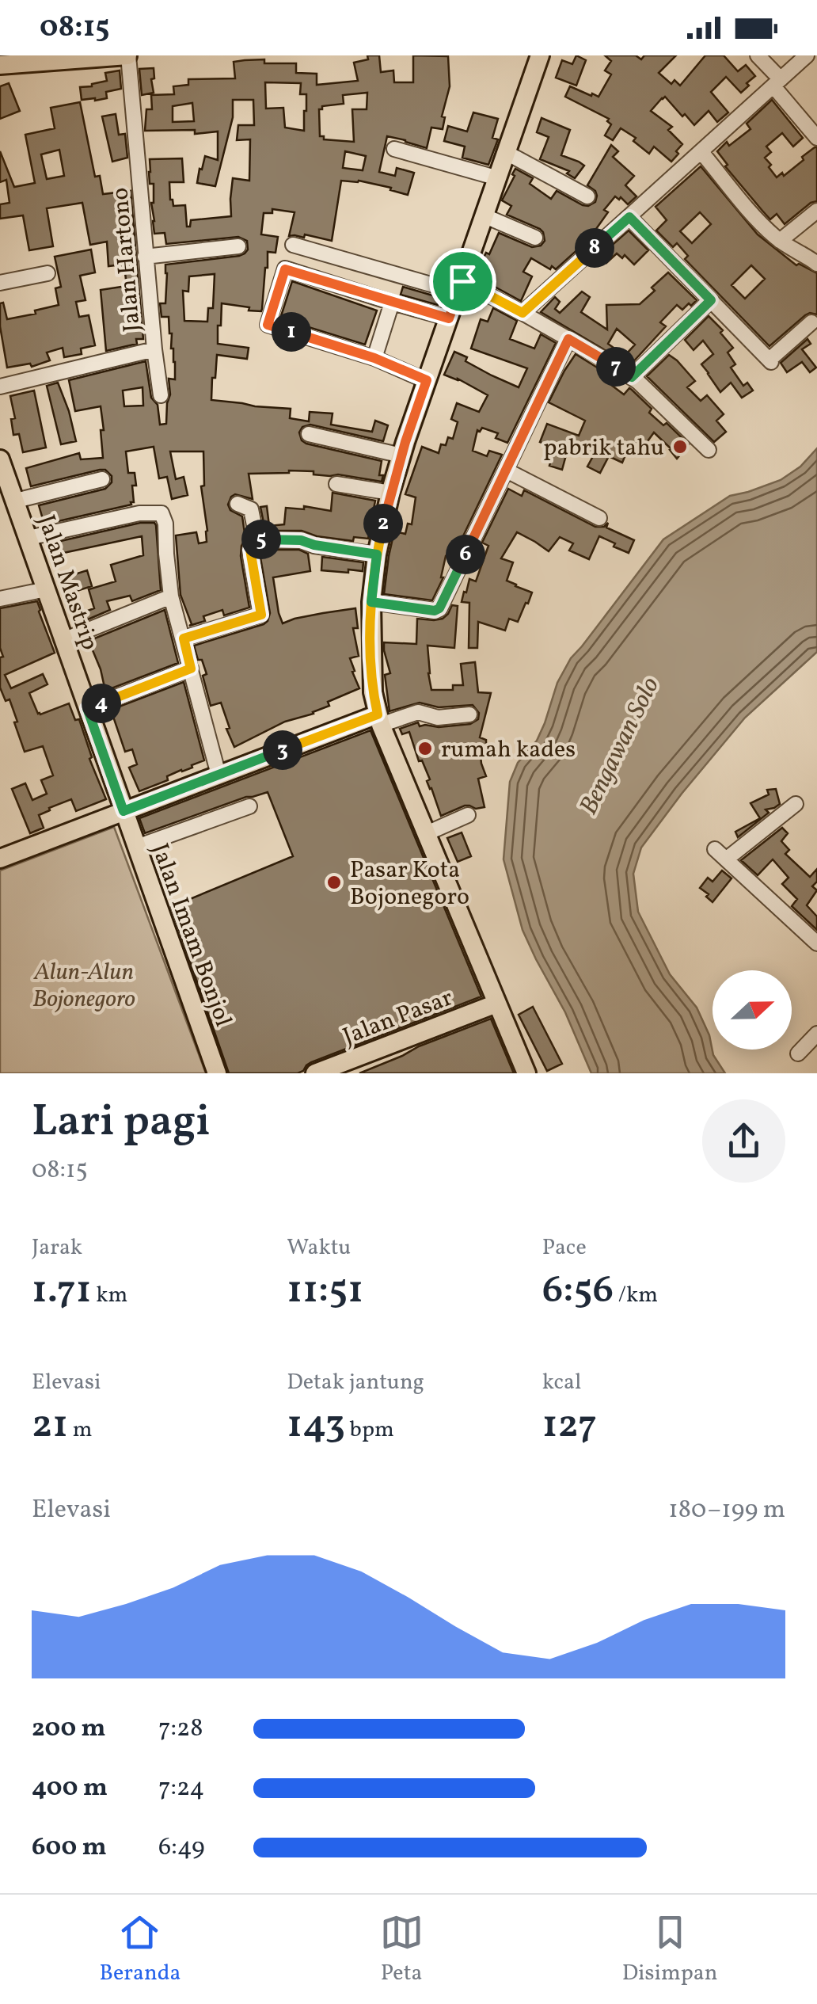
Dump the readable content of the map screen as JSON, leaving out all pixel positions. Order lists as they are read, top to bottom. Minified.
{"streets":{"main road":["Jalan Mastrip","Jalan Imam Bonjol","Jalan Pasar"],"street":["Jalan Hartono"]},"crossings":[["Jalan Mastrip","Jalan Imam Bonjol"]],"water":["Bengawan Solo"],"parks":["Alun-Alun Bojonegoro"],"places":["pabrik tahu","rumah kades","Pasar Kota Bojonegoro"],"north":"right","page":{"status":"08:15","pins":["8","1","7","2","5","6","4","3"],"heading":["Lari pagi","08:15"],"stats":[["Jarak","1.71 km"],["Waktu","11:51"],["Pace","6:56 /km"],["Elevasi","21 m"],["Detak jantung","143 bpm"],["kcal","127"]],"chart":["Elevasi","180–199 m"],"list":[{"name":"200 m","note":"7:28"},{"name":"400 m","note":"7:24"},{"name":"600 m","note":"6:49"}],"tabs":["Beranda","Peta","Disimpan"]}}
